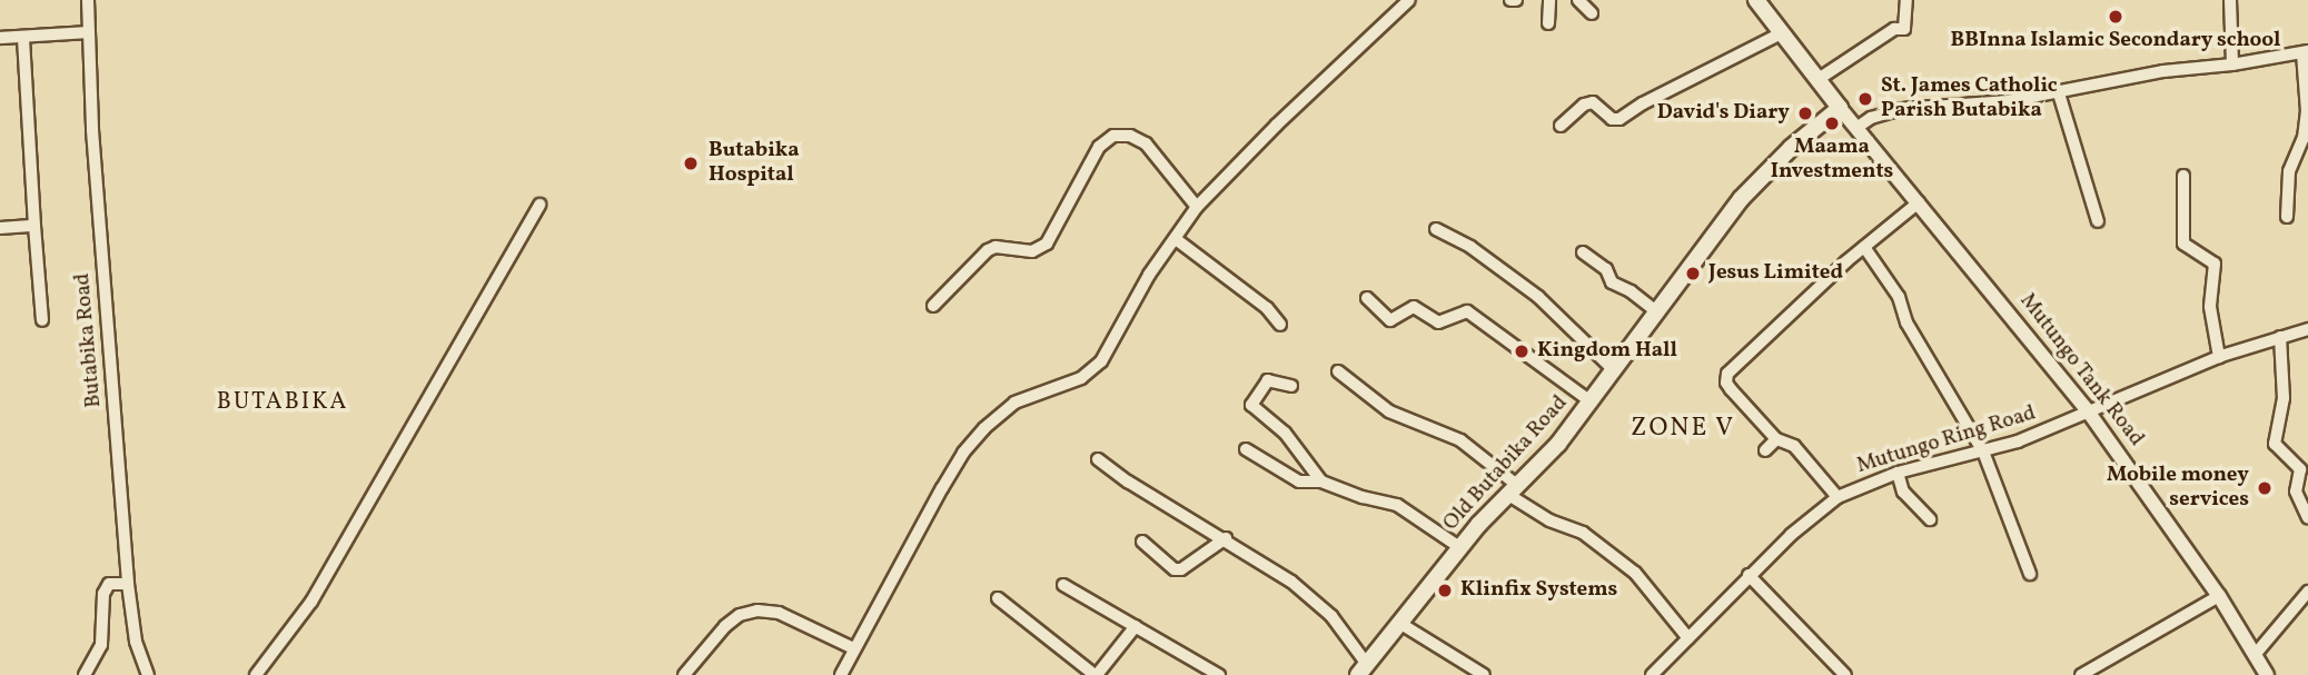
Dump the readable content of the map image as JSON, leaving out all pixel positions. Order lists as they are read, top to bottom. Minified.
{"streets":{"main road":["Old Butabika Road"],"street":["Butabika Road","Mutungo Tank Road","Mutungo Ring Road"]},"crossings":[["Mutungo Tank Road","Mutungo Ring Road"],["Mutungo Tank Road","Old Butabika Road"]],"districts":["BUTABIKA","ZONE V"],"places":["BBInna Islamic Secondary school","St. James Catholic Parish Butabika","David's Diary","Maama Investments","Butabika Hospital","Jesus Limited","Kingdom Hall","Mobile money services","Klinfix Systems"]}
